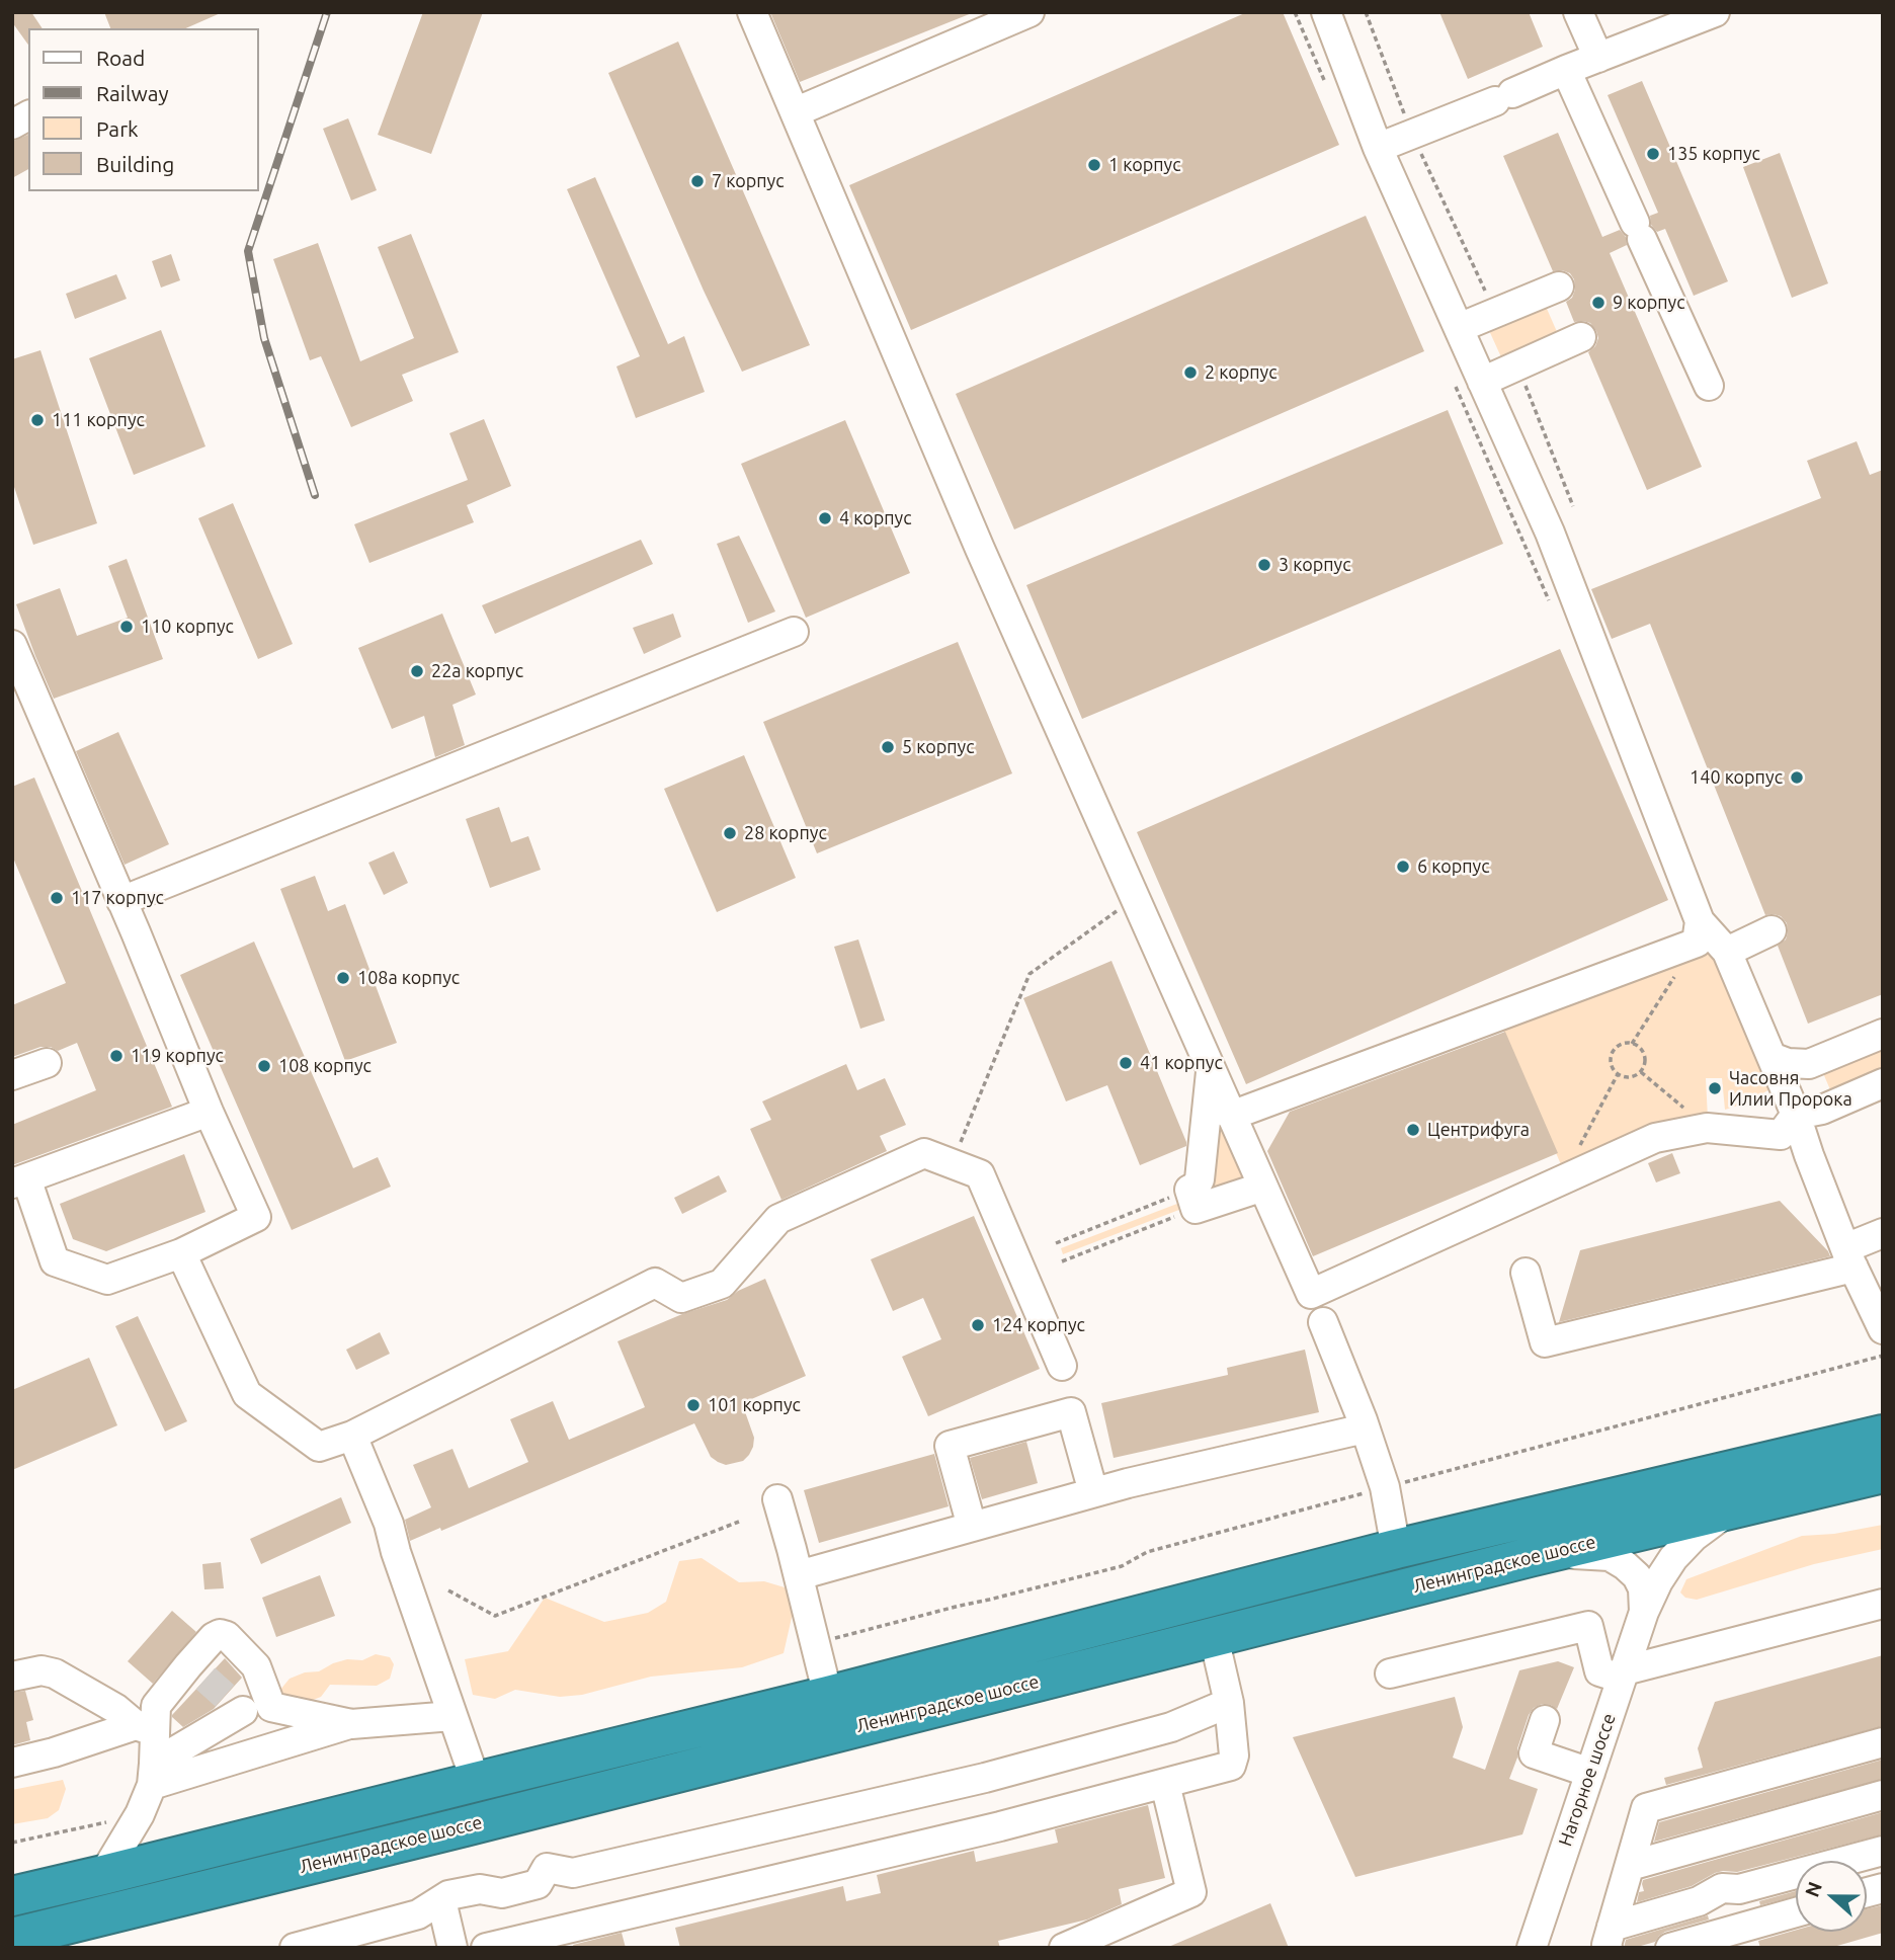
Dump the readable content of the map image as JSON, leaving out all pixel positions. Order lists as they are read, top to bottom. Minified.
{"streets":{"highway":["Ленинградское шоссе"],"street":["Нагорное шоссе"]},"crossings":[["Ленинградское шоссе","Нагорное шоссе"]],"places":["135 корпус","1 корпус","7 корпус","9 корпус","2 корпус","111 корпус","4 корпус","3 корпус","110 корпус","22а корпус","5 корпус","140 корпус","28 корпус","6 корпус","117 корпус","108а корпус","119 корпус","41 корпус","108 корпус","Часовня Илии Пророка","Центрифуга","124 корпус","101 корпус"],"legend":["Road","Railway","Park","Building"],"north":"left"}
